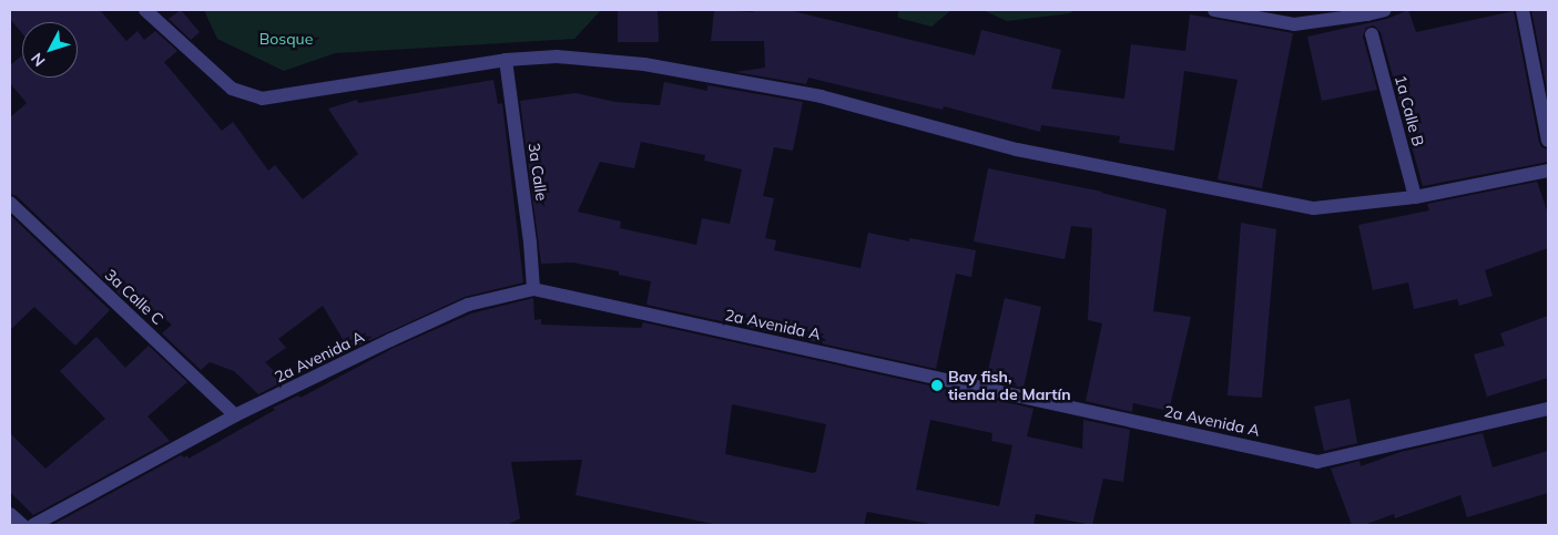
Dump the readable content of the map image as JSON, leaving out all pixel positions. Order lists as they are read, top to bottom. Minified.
{"streets":{"street":["1a Calle B","3a Calle","3a Calle C","2a Avenida A"]},"crossings":[["3a Calle","2a Avenida A"],["3a Calle C","2a Avenida A"]],"parks":["Bosque"],"places":["Bay fish, tienda de Martín"],"north":"bottom left"}
